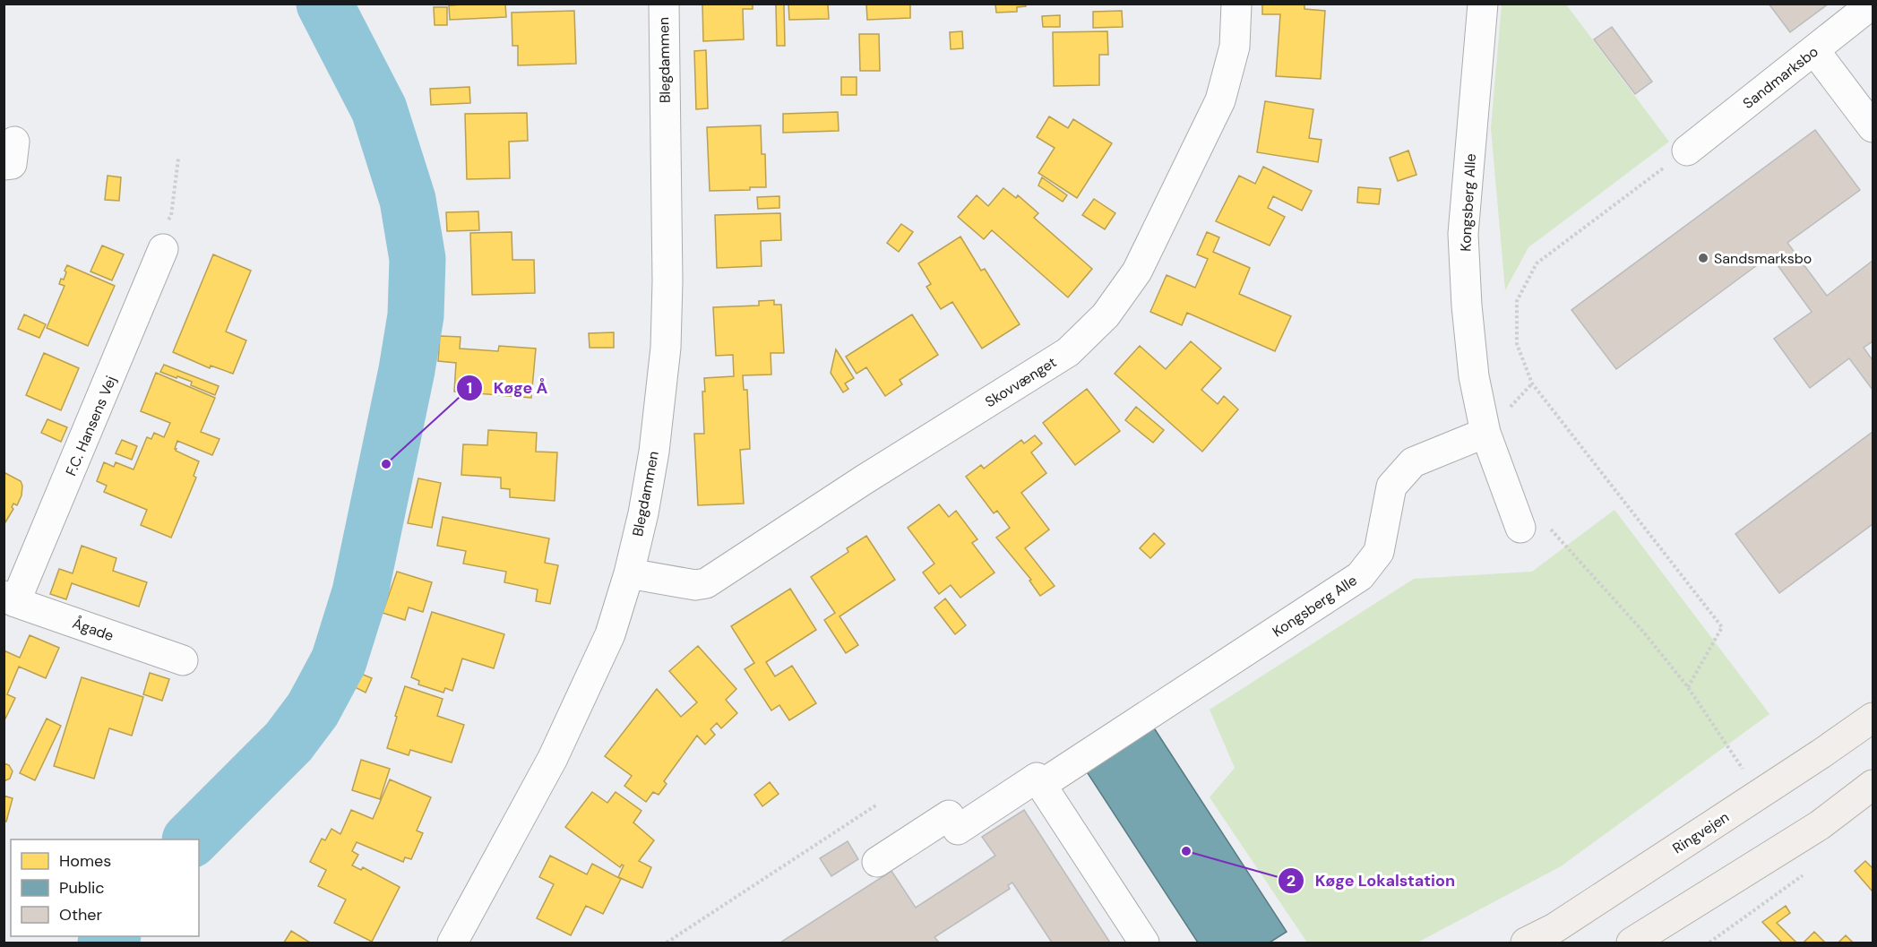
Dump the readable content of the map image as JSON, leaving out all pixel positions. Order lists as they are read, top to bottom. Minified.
{"streets":{"main road":["Ringvejen"],"street":["Blegdammen","Sandmarksbo","Kongsberg Alle","Skovvænget","F.C. Hansens Vej","Ågade"]},"crossings":[["Blegdammen","Skovvænget"],["F.C. Hansens Vej","Ågade"]],"places":["Sandsmarksbo","Køge Å","Køge Lokalstation"],"legend":["Homes","Public","Other"]}
